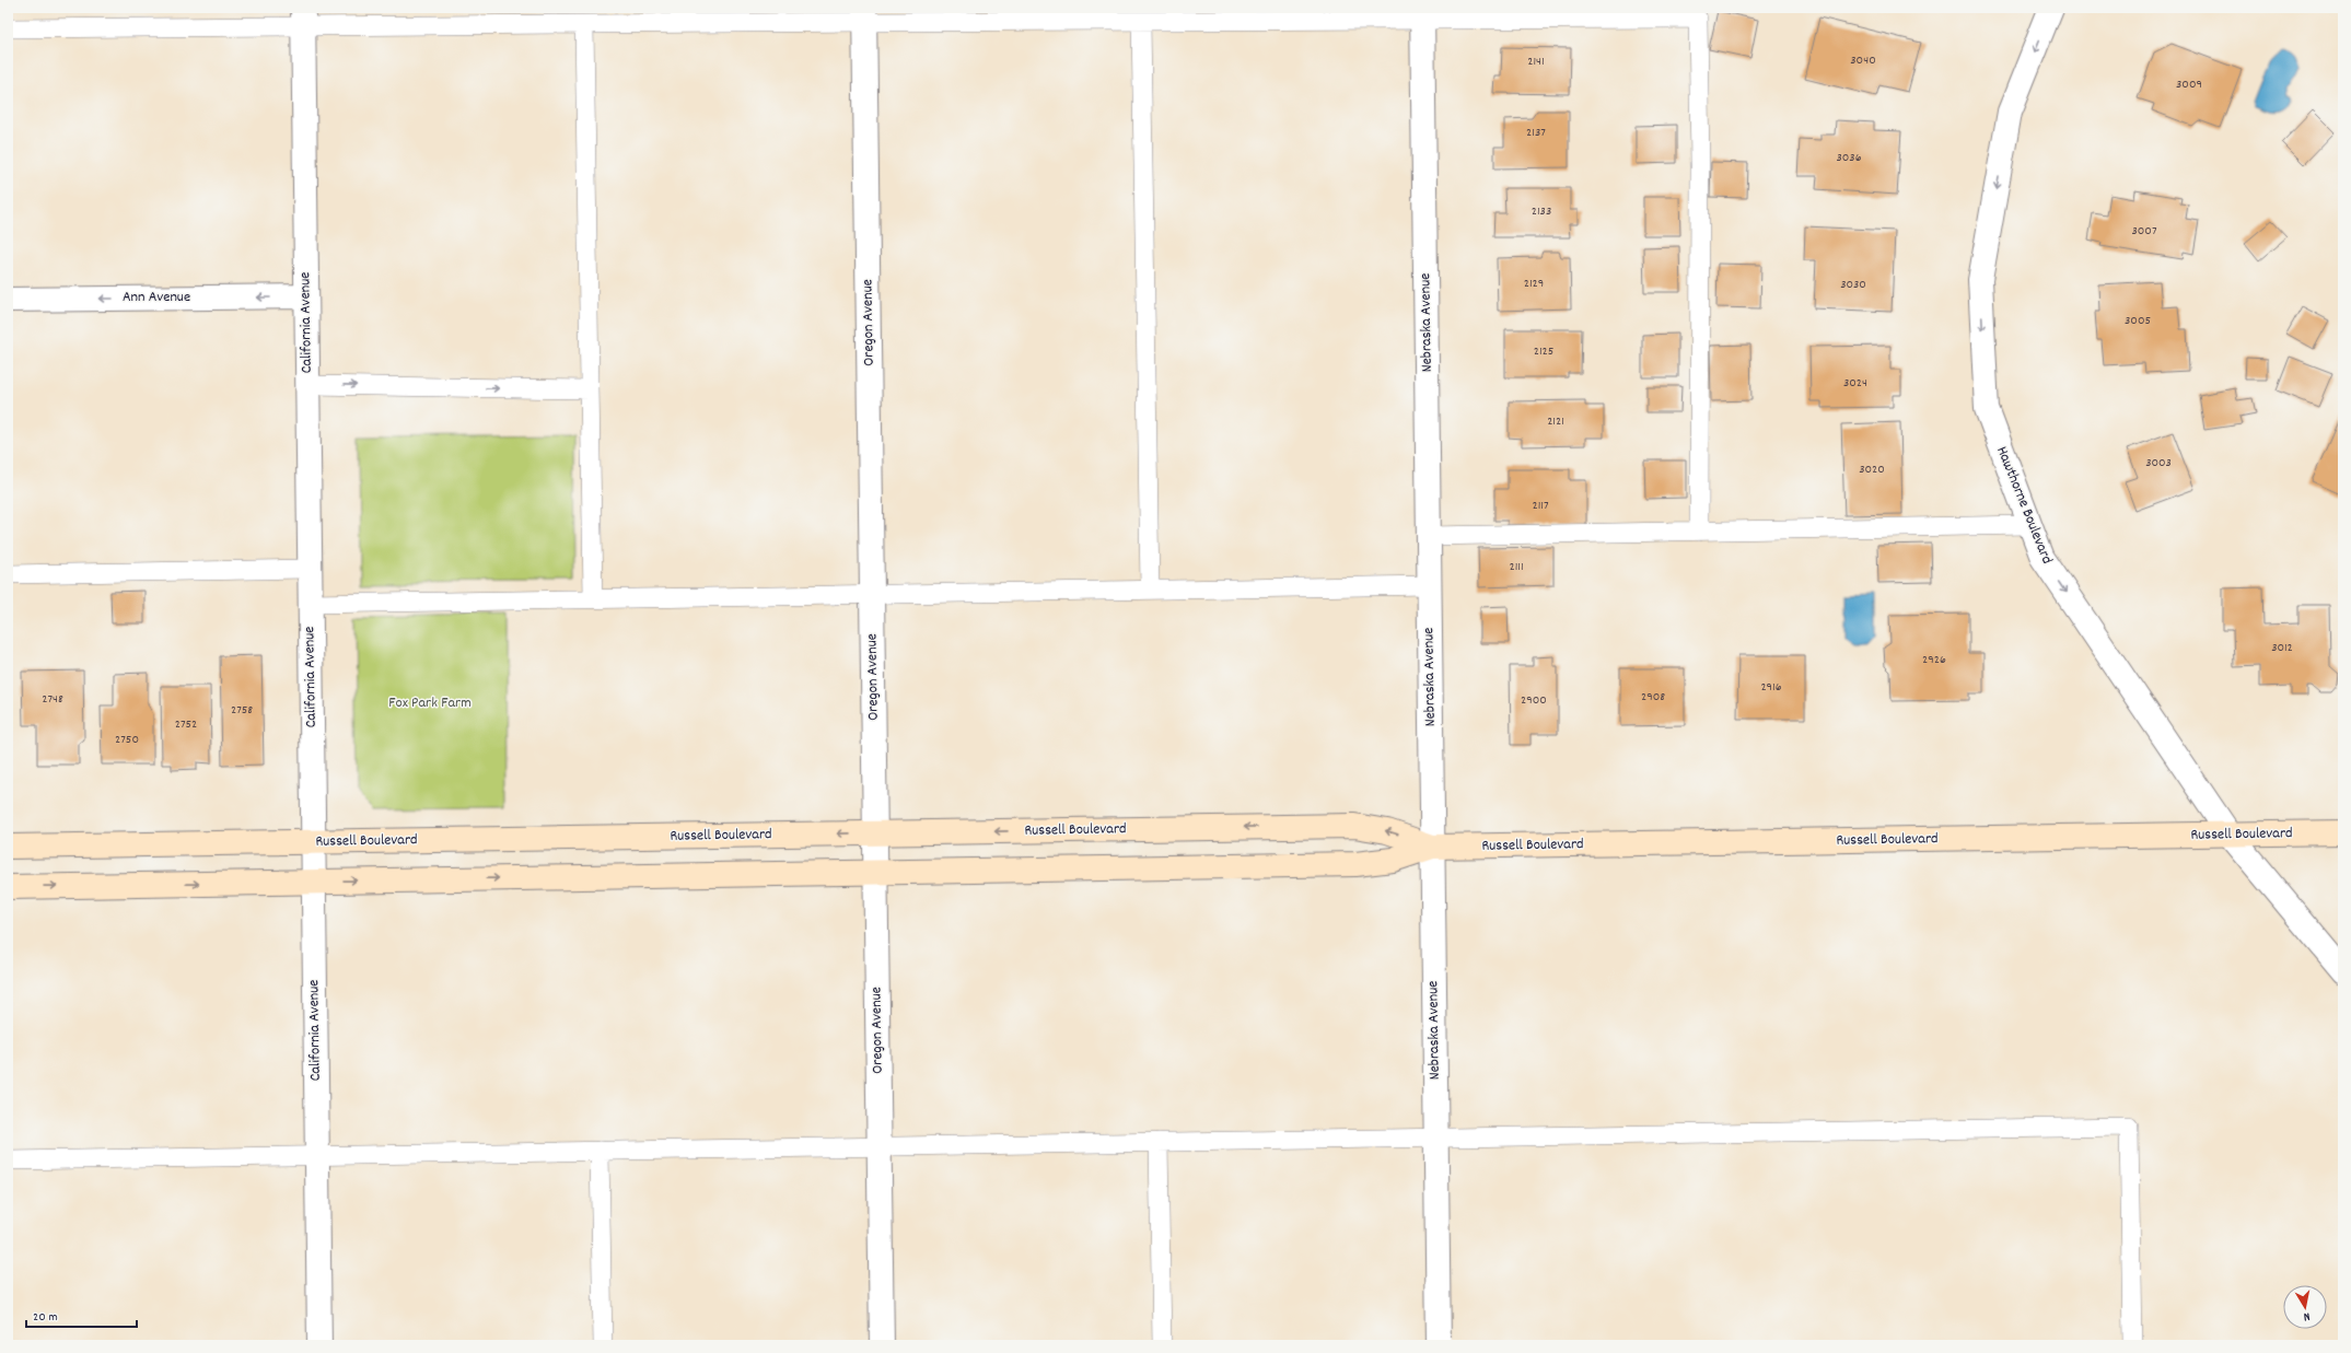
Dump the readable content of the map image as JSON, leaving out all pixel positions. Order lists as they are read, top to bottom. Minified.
{"streets":{"main road":["Russell Boulevard"],"street":["Ann Avenue","California Avenue","Oregon Avenue","Nebraska Avenue","Hawthorne Boulevard"]},"crossings":[["Ann Avenue","California Avenue"],["California Avenue","Russell Boulevard"],["Oregon Avenue","Russell Boulevard"],["Nebraska Avenue","Russell Boulevard"],["Hawthorne Boulevard","Russell Boulevard"]],"one_way":["Ann Avenue","Hawthorne Boulevard"],"parks":["Fox Park Farm"],"house_numbers":["3040","2141","3009","2137","3036","2133","3007","2129","3030","3005","2125","3024","2121","3003","3020","2117","2111","3012","2926","2916","2908","2748","2900","2758","2752","2750"],"scale_bar":"20 m","north":"bottom"}
